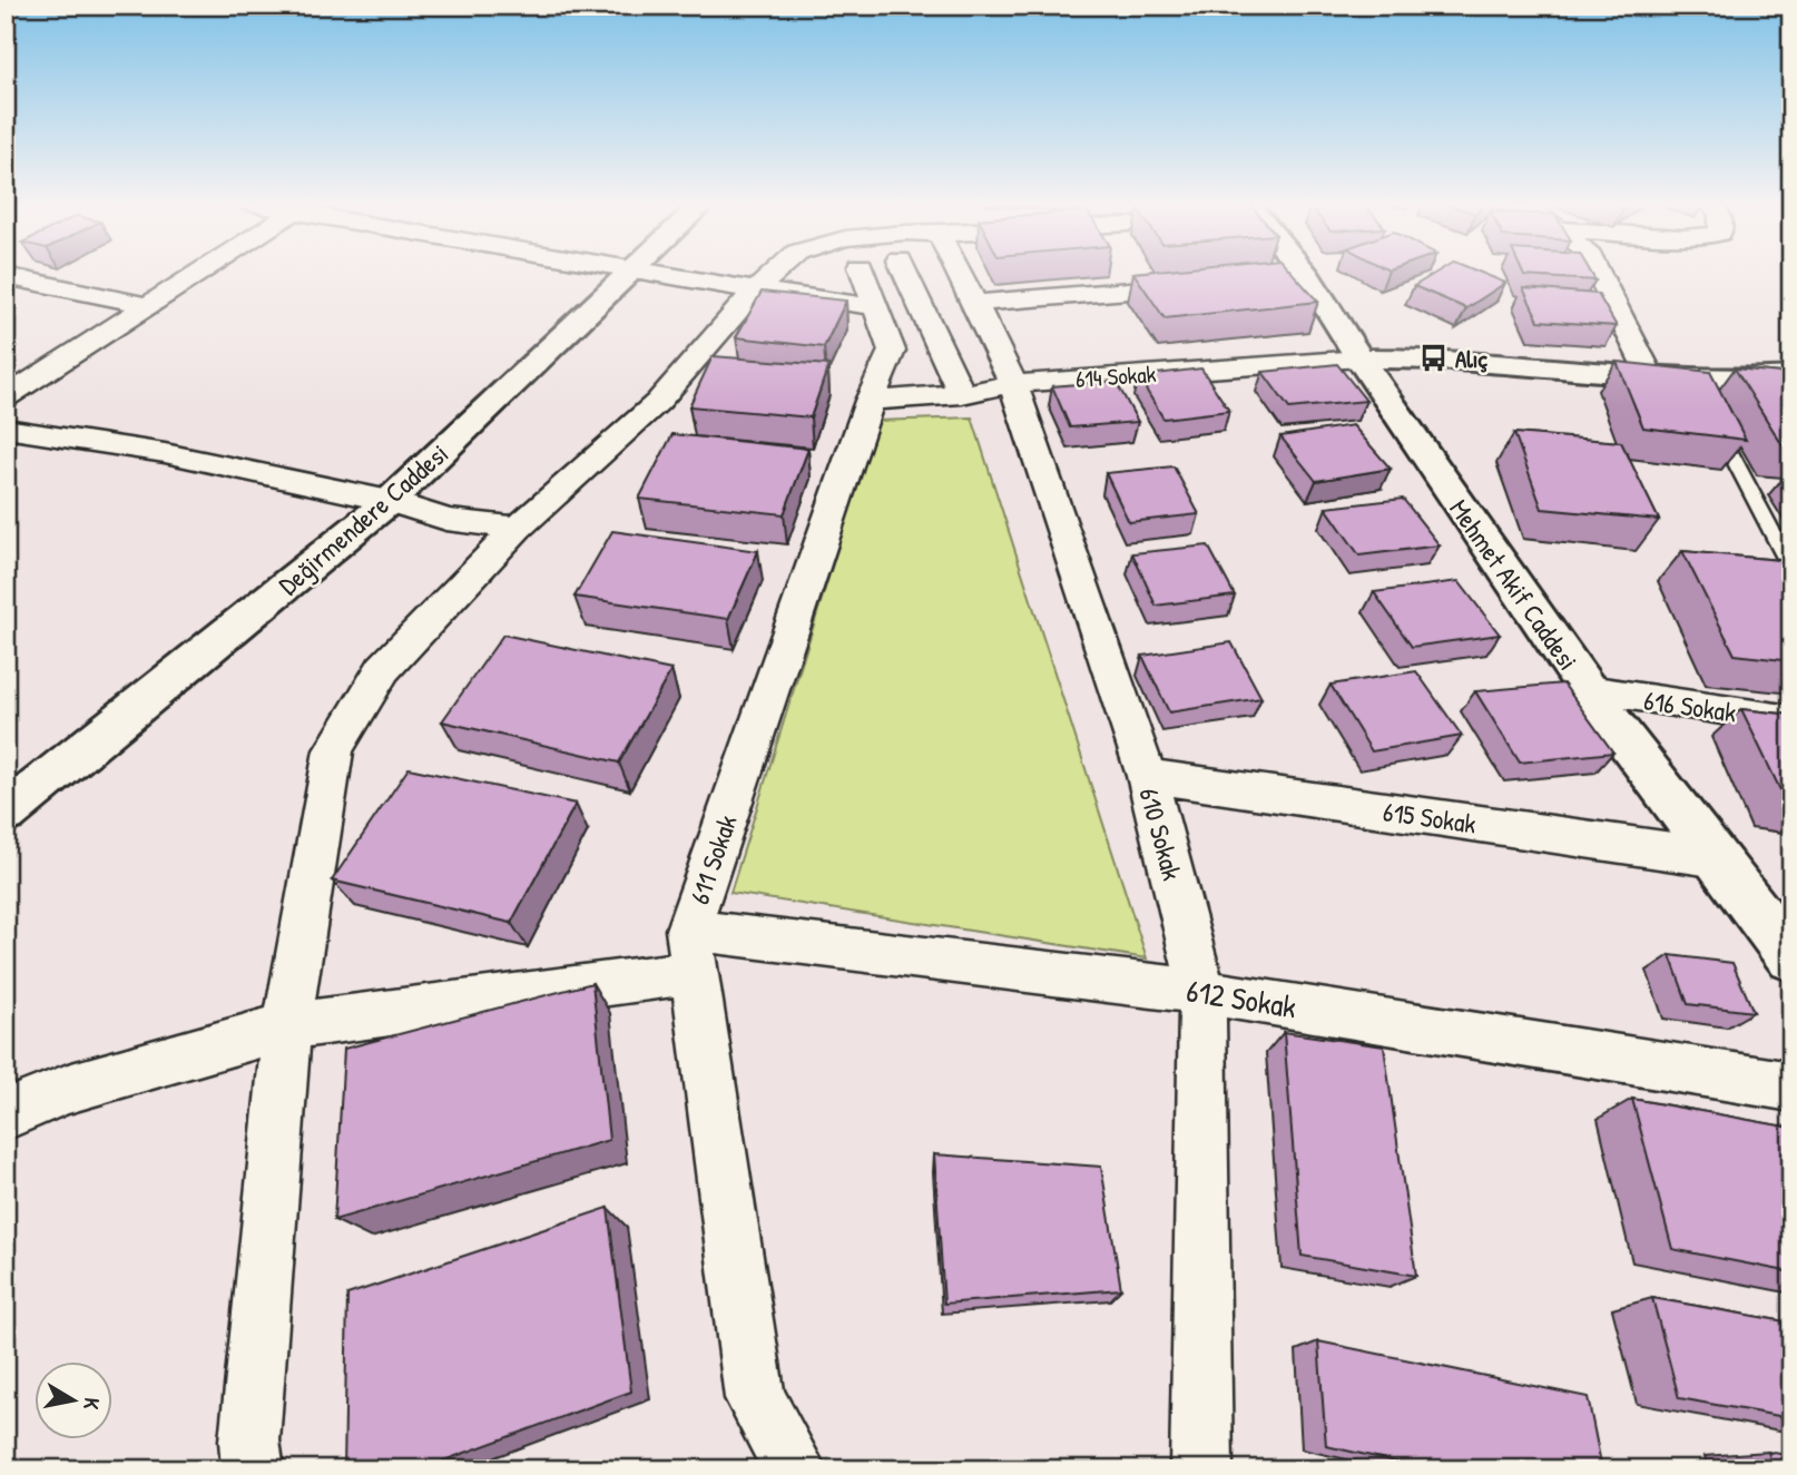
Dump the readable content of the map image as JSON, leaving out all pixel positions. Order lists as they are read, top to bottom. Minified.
{"streets":{"street":["614 Sokak","Değirmendere Caddesi","Mehmet Akif Caddesi","616 Sokak","615 Sokak","610 Sokak","611 Sokak","612 Sokak"]},"crossings":[["614 Sokak","Mehmet Akif Caddesi"],["614 Sokak","610 Sokak"],["Mehmet Akif Caddesi","616 Sokak"],["Mehmet Akif Caddesi","615 Sokak"],["615 Sokak","610 Sokak"],["610 Sokak","612 Sokak"],["611 Sokak","612 Sokak"]],"places":{"bus stop":["Alıç"]},"north":"right"}
